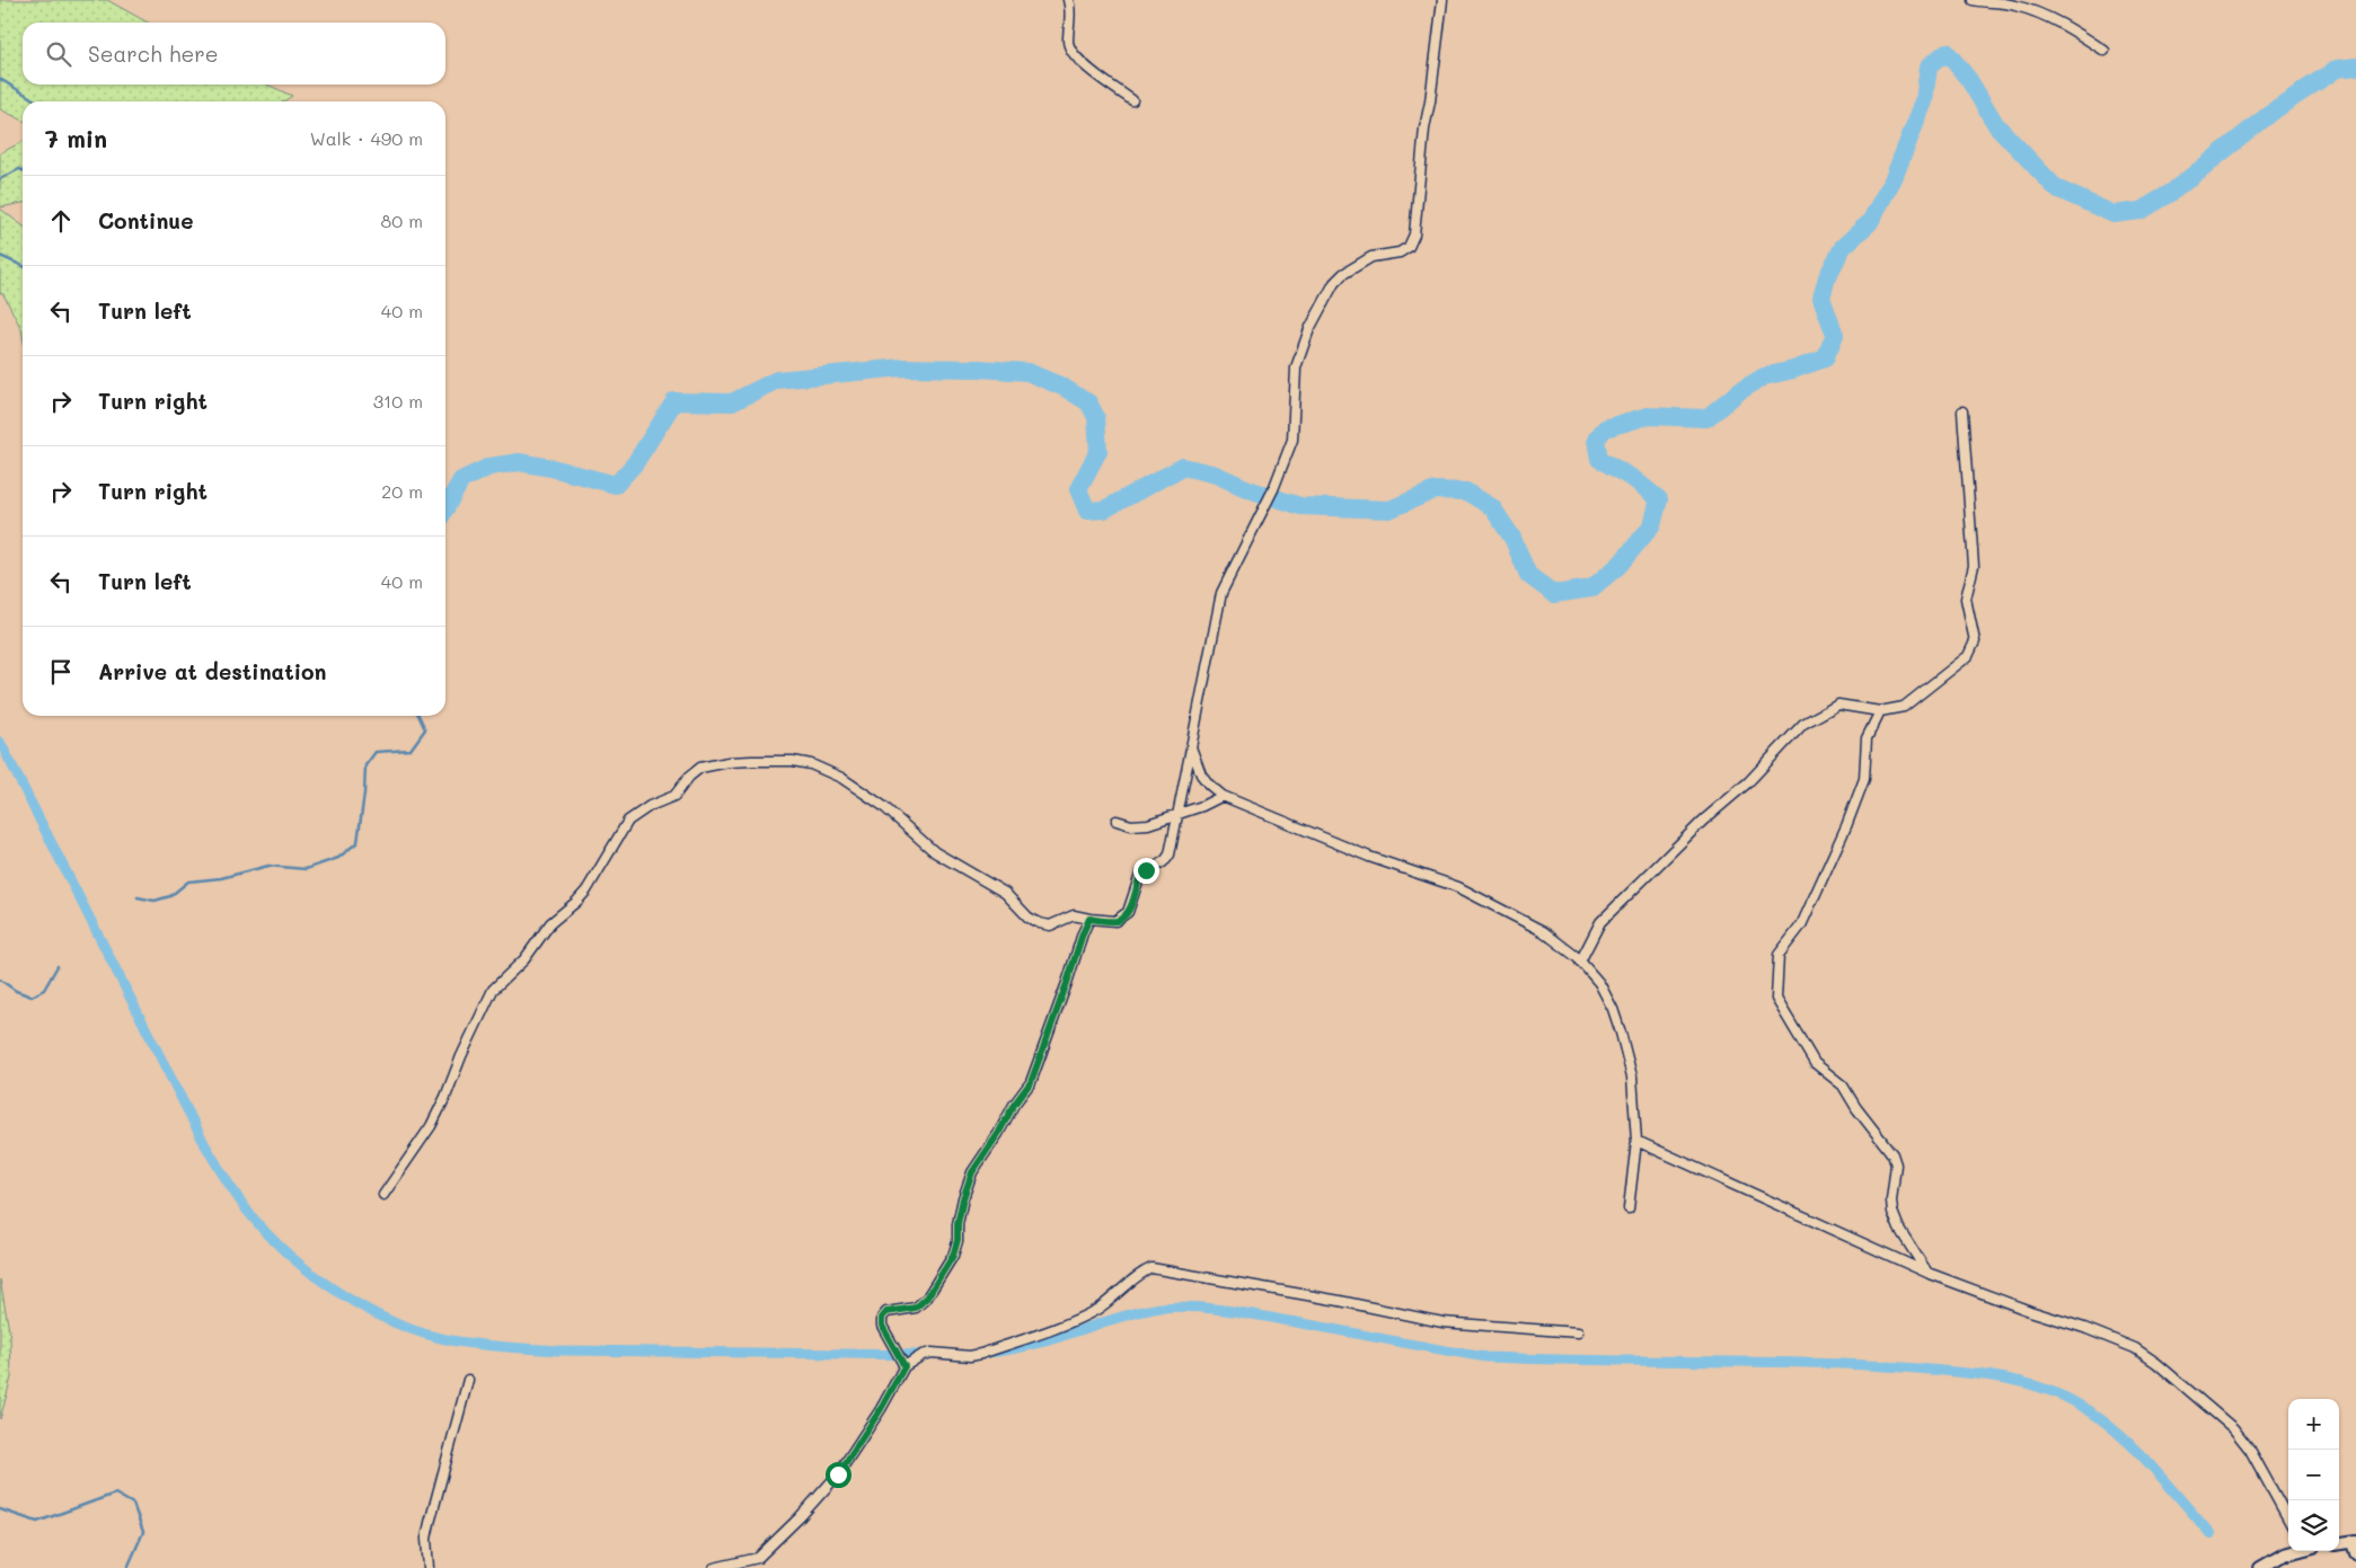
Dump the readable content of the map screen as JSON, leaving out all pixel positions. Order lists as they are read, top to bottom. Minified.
{"page":{"search":"Search here","heading":["7 min","Walk · 490 m"],"list":[["Continue","80 m"],["Turn left","40 m"],["Turn right","310 m"],["Turn right","20 m"],["Turn left","40 m"],"Arrive at destination"],"map_buttons":["+","−"]}}
